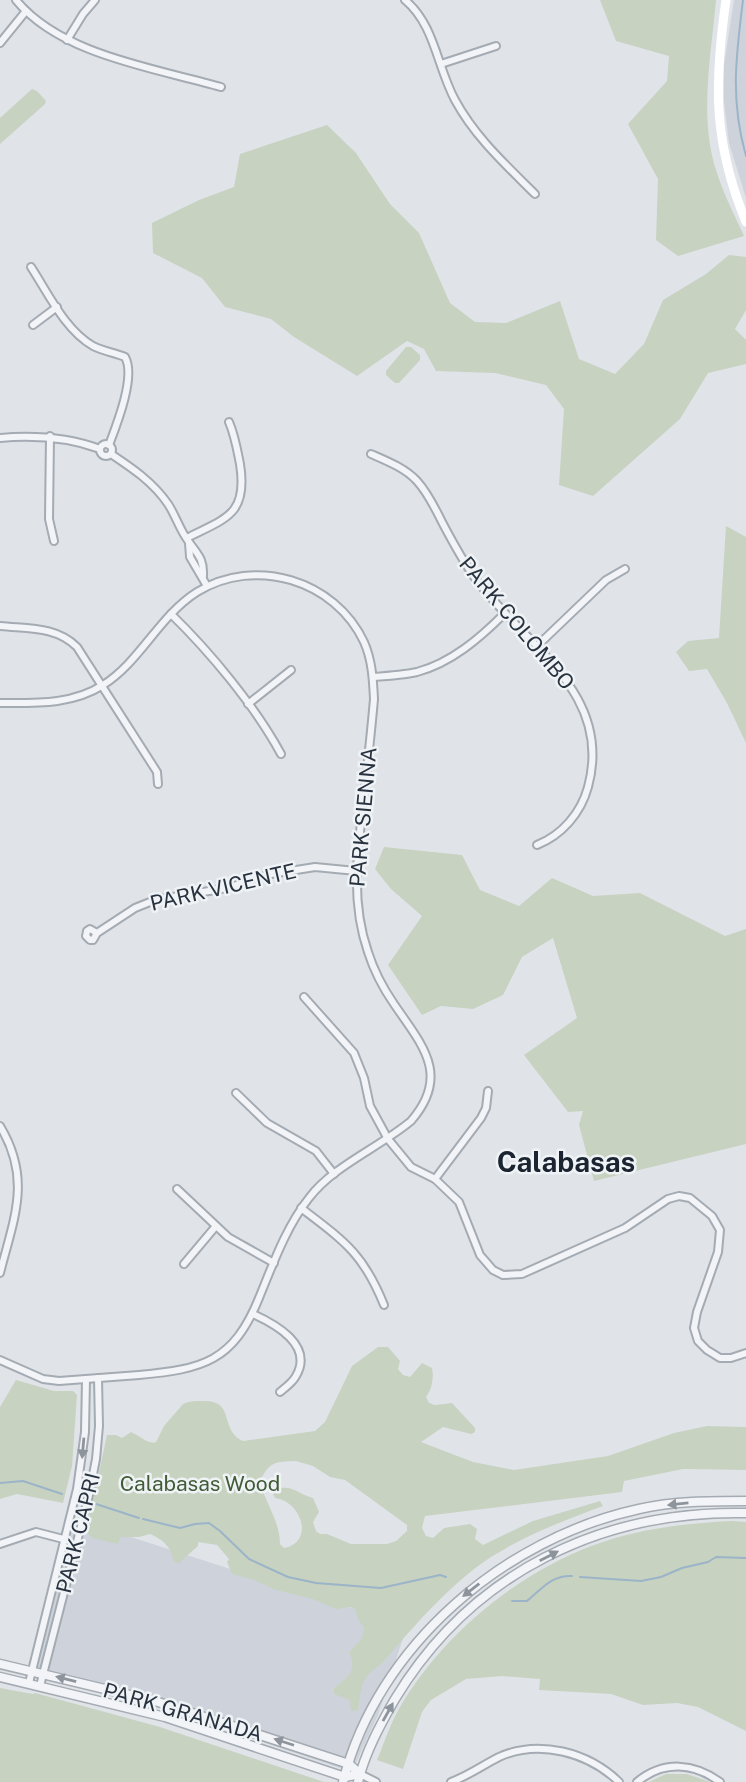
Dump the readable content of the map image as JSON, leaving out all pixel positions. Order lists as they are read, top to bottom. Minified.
{"streets":{"street":["PARK COLOMBO","PARK SIENNA","PARK VICENTE","PARK CAPRI","PARK GRANADA"]},"crossings":[["PARK SIENNA","PARK VICENTE"],["PARK SIENNA","PARK CAPRI"],["PARK CAPRI","PARK GRANADA"]],"districts":["Calabasas"],"parks":["Calabasas Wood"]}
